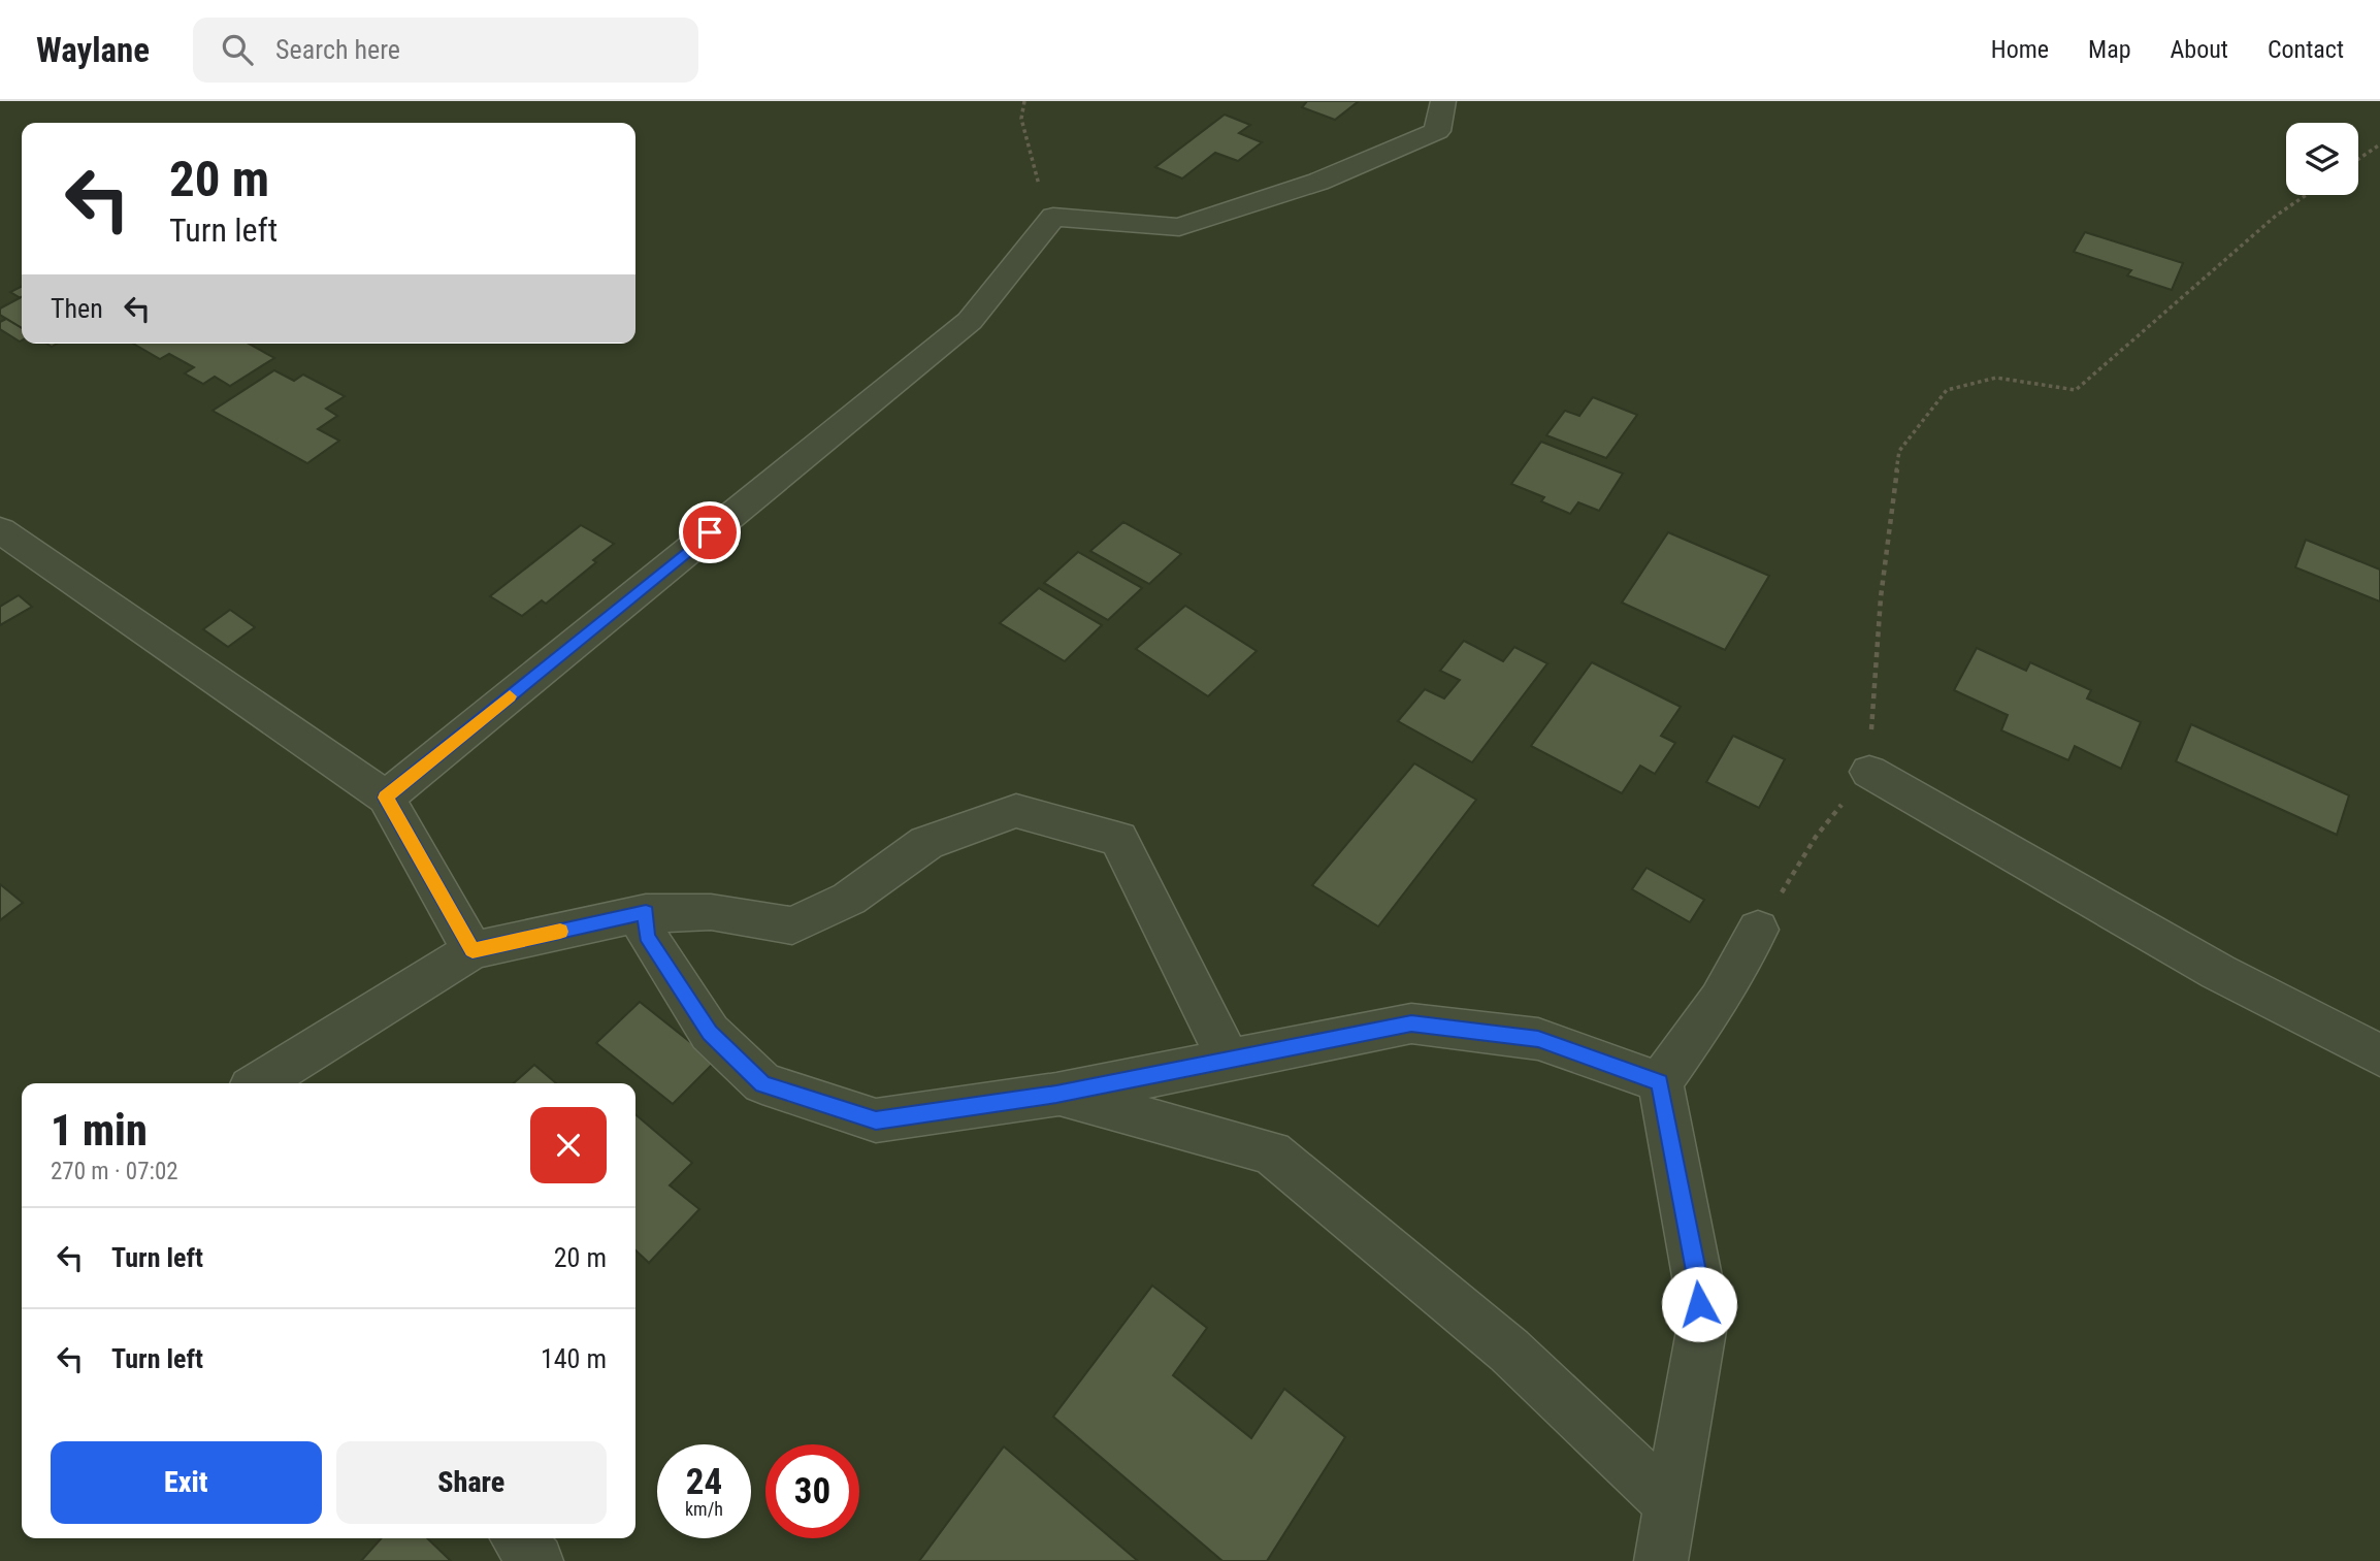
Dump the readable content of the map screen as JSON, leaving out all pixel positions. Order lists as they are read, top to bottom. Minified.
{"page":{"header":"Waylane","search":"Search here","nav":["Home","Map","About","Contact"],"turn":["20 m","Turn left"],"then":"Then","heading":["1 min","270 m · 07:02"],"list":[{"name":"Turn left","value":"20 m"},{"name":"Turn left","value":"140 m"}],"buttons":["Exit","Share"],"speed":"24 km/h","limit":"30"}}
